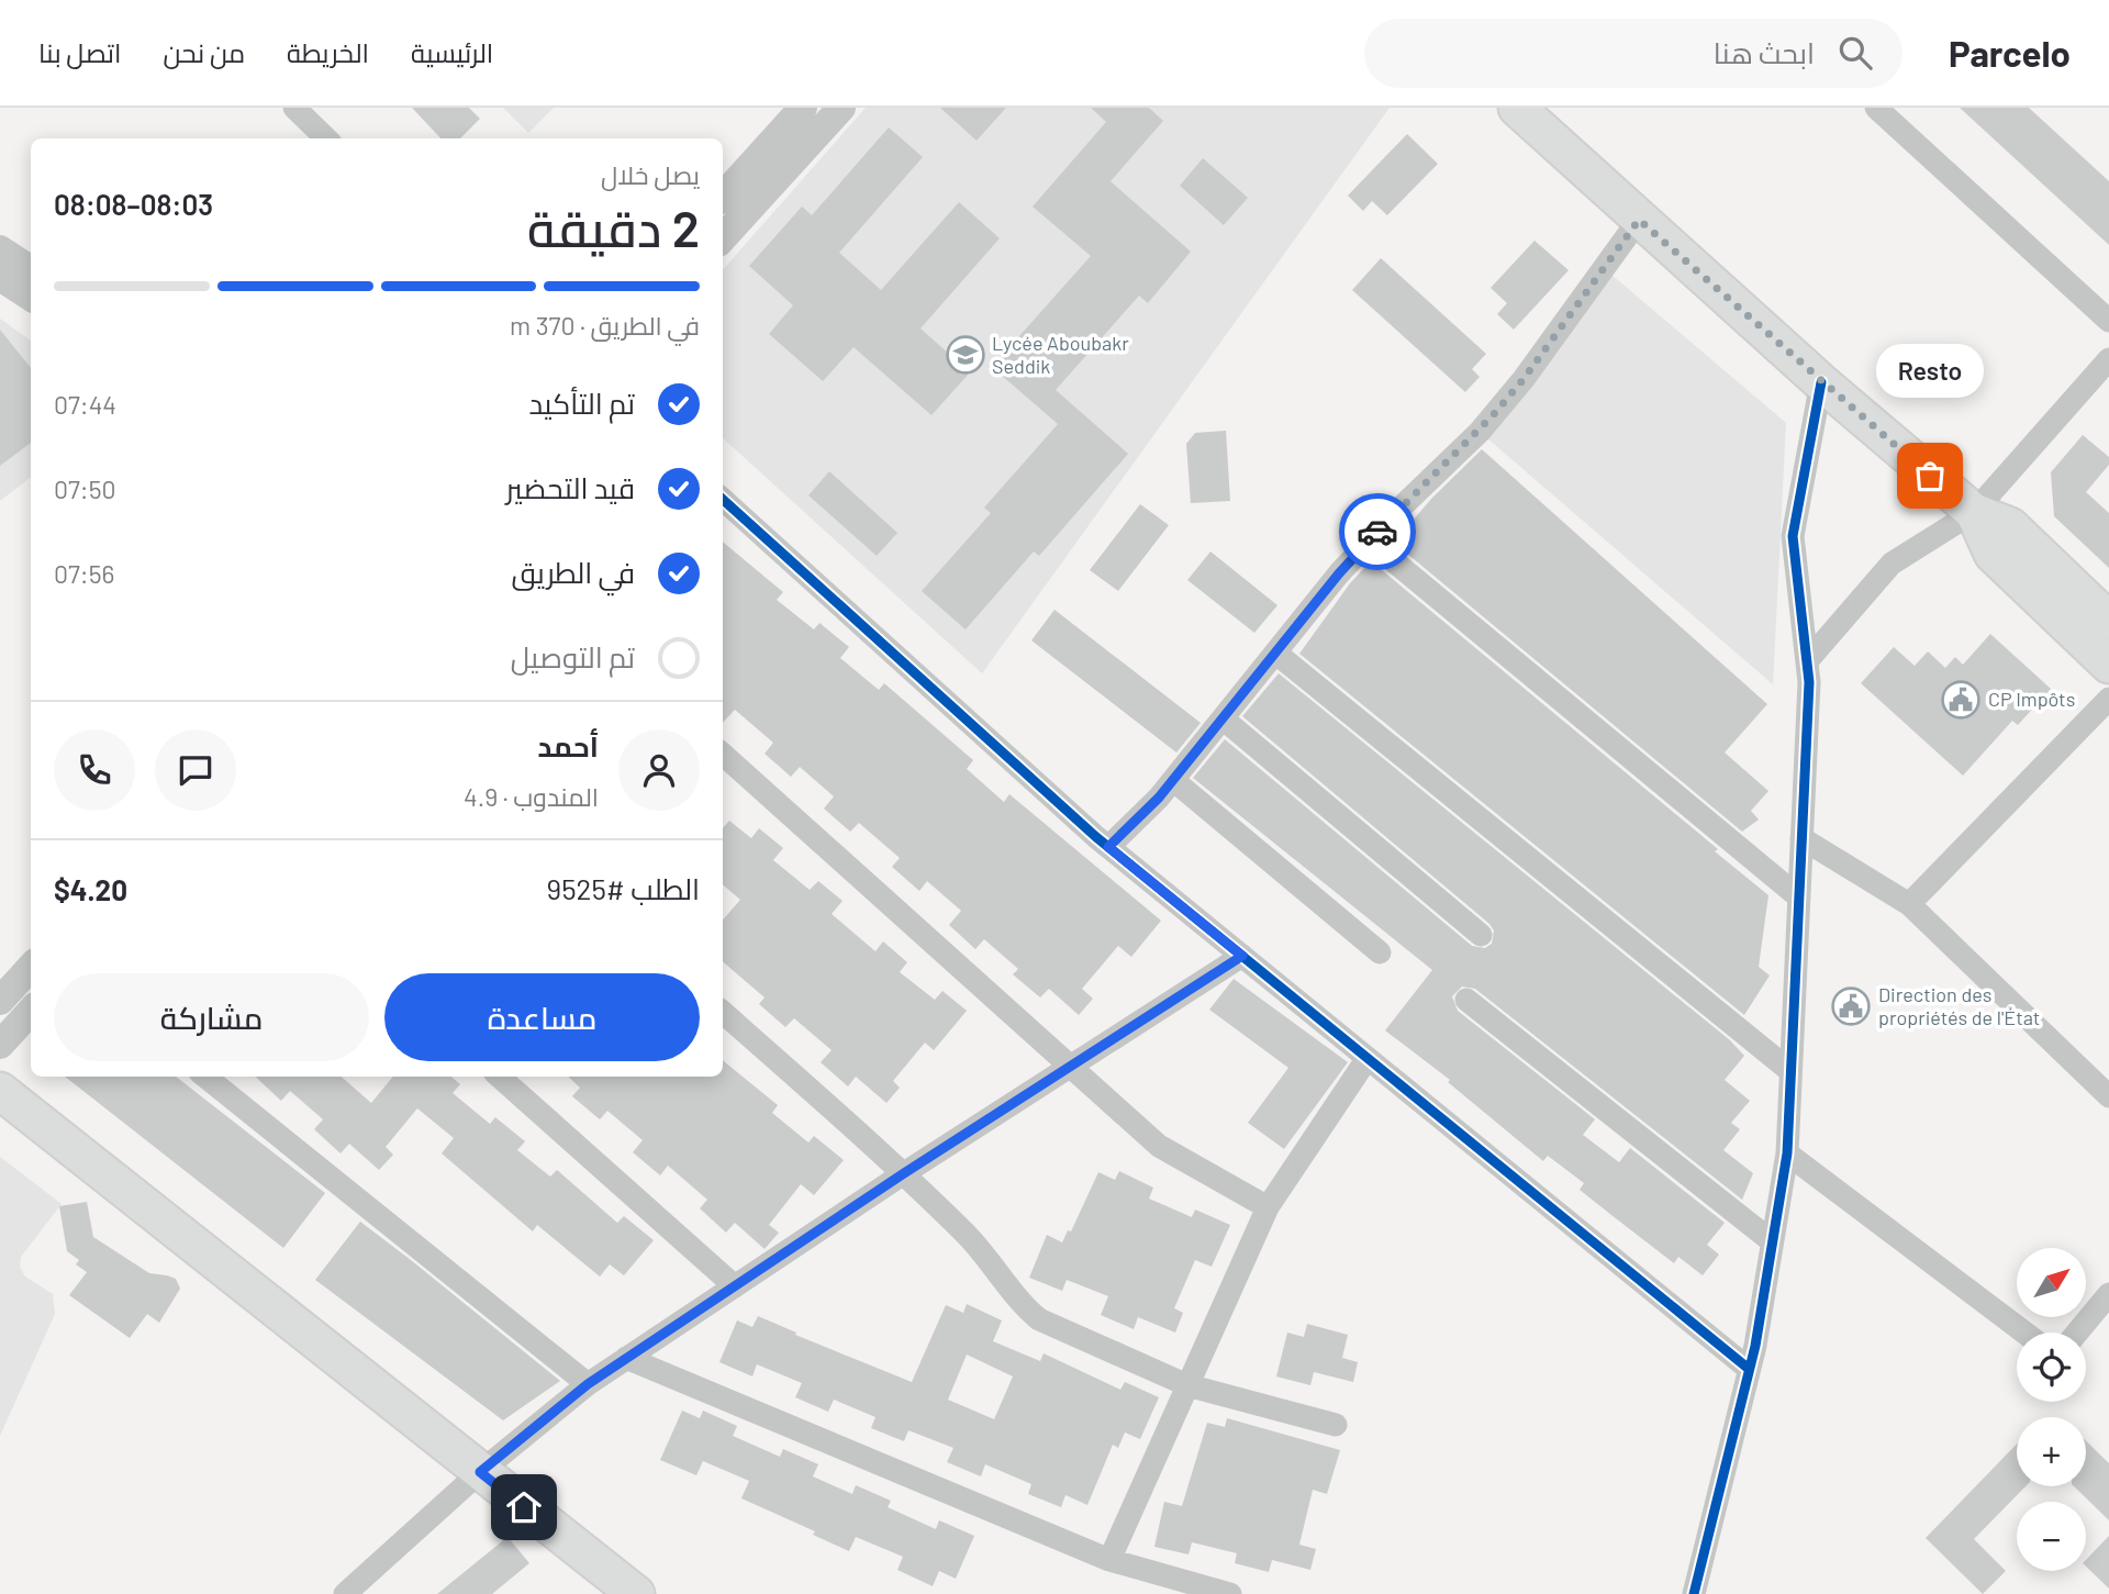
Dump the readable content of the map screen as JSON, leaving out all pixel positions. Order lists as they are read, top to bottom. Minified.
{"places":{"school or university":["Lycée Aboubakr Seddik"],"other":["Resto"],"public building":["CP Impôts","Direction des propriétés de l'État"]},"north":"top right","page":{"header":"Parcelo","search":"ابحث هنا","nav":["الرئيسية","الخريطة","من نحن","اتصل بنا"],"heading":["2 دقيقة","يصل خلال","08:03–08:08"],"panel":["أحمد","المندوب · 4.9","الطلب #9525","$4.20"],"bar":"في الطريق · 370 m","bubble":"Resto","list":[["تم التأكيد","07:44"],["قيد التحضير","07:50"],["في الطريق","07:56"],"تم التوصيل"],"buttons":["مساعدة","مشاركة"],"map_buttons":["+","−"]}}
